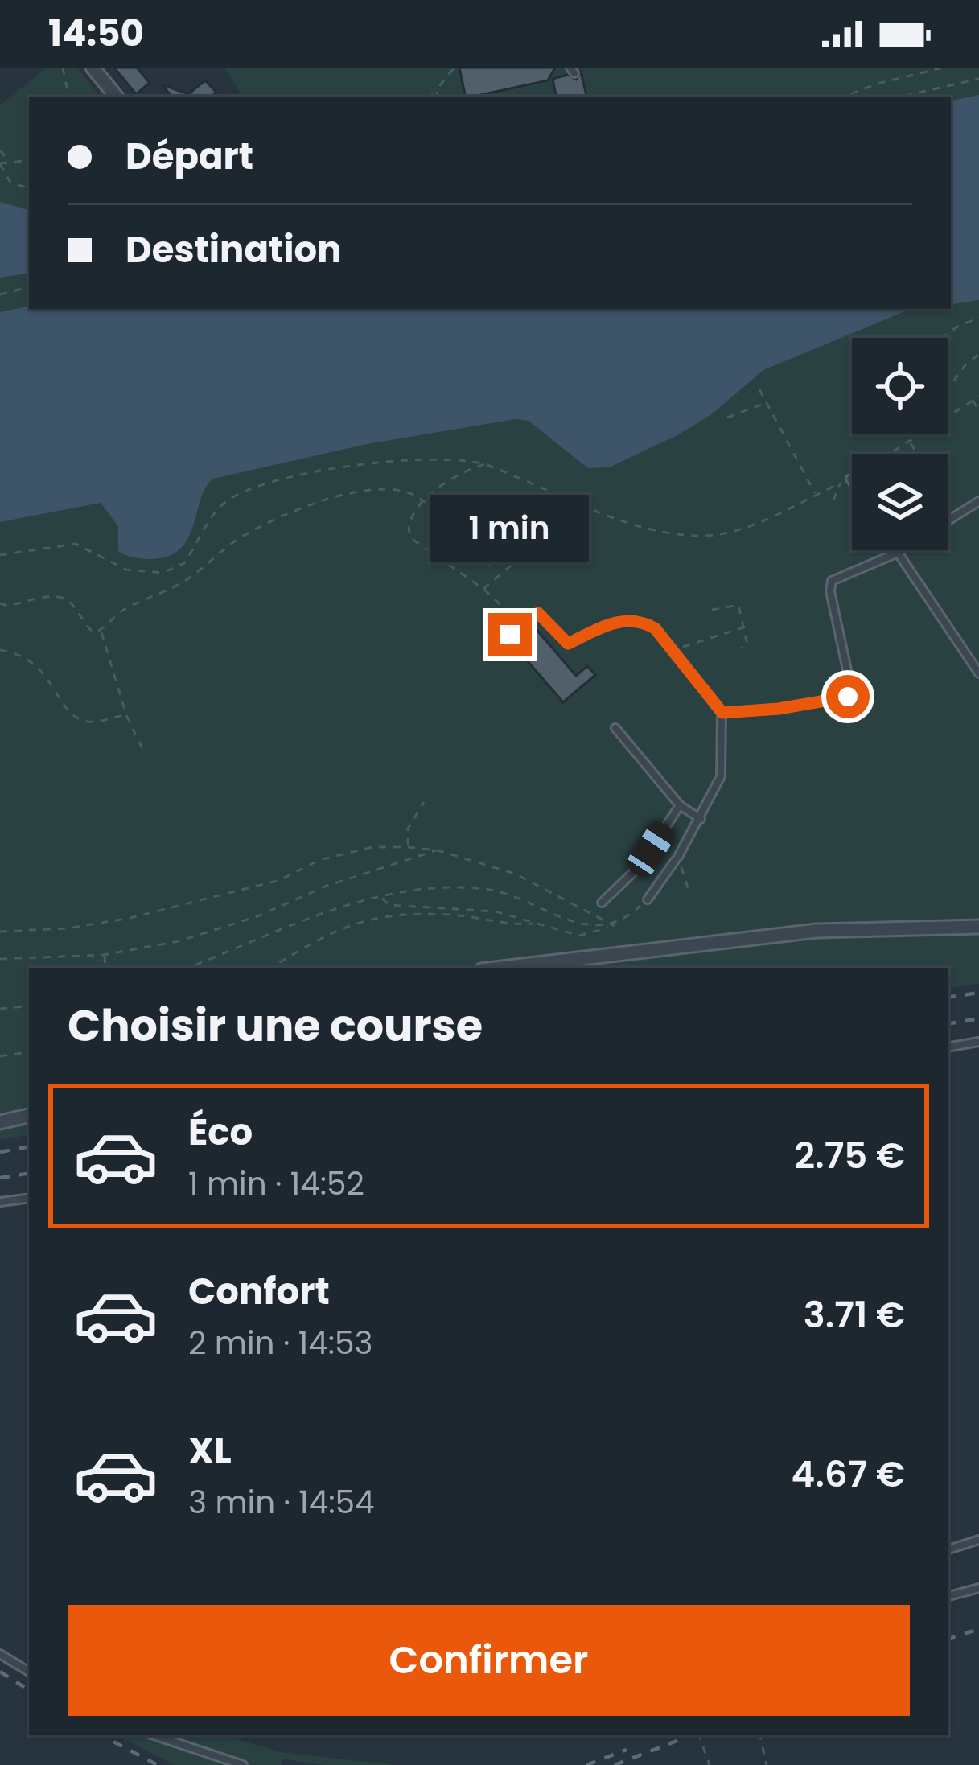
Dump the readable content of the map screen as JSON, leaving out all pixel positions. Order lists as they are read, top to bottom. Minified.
{"page":{"status":"14:50","banner":["Départ","Destination"],"bubble":"1 min","heading":"Choisir une course","list":[{"name":"Éco","note":"1 min · 14:52","value":"2.75 €"},{"name":"Confort","note":"2 min · 14:53","value":"3.71 €"},{"name":"XL","note":"3 min · 14:54","value":"4.67 €"}],"buttons":"Confirmer"}}
